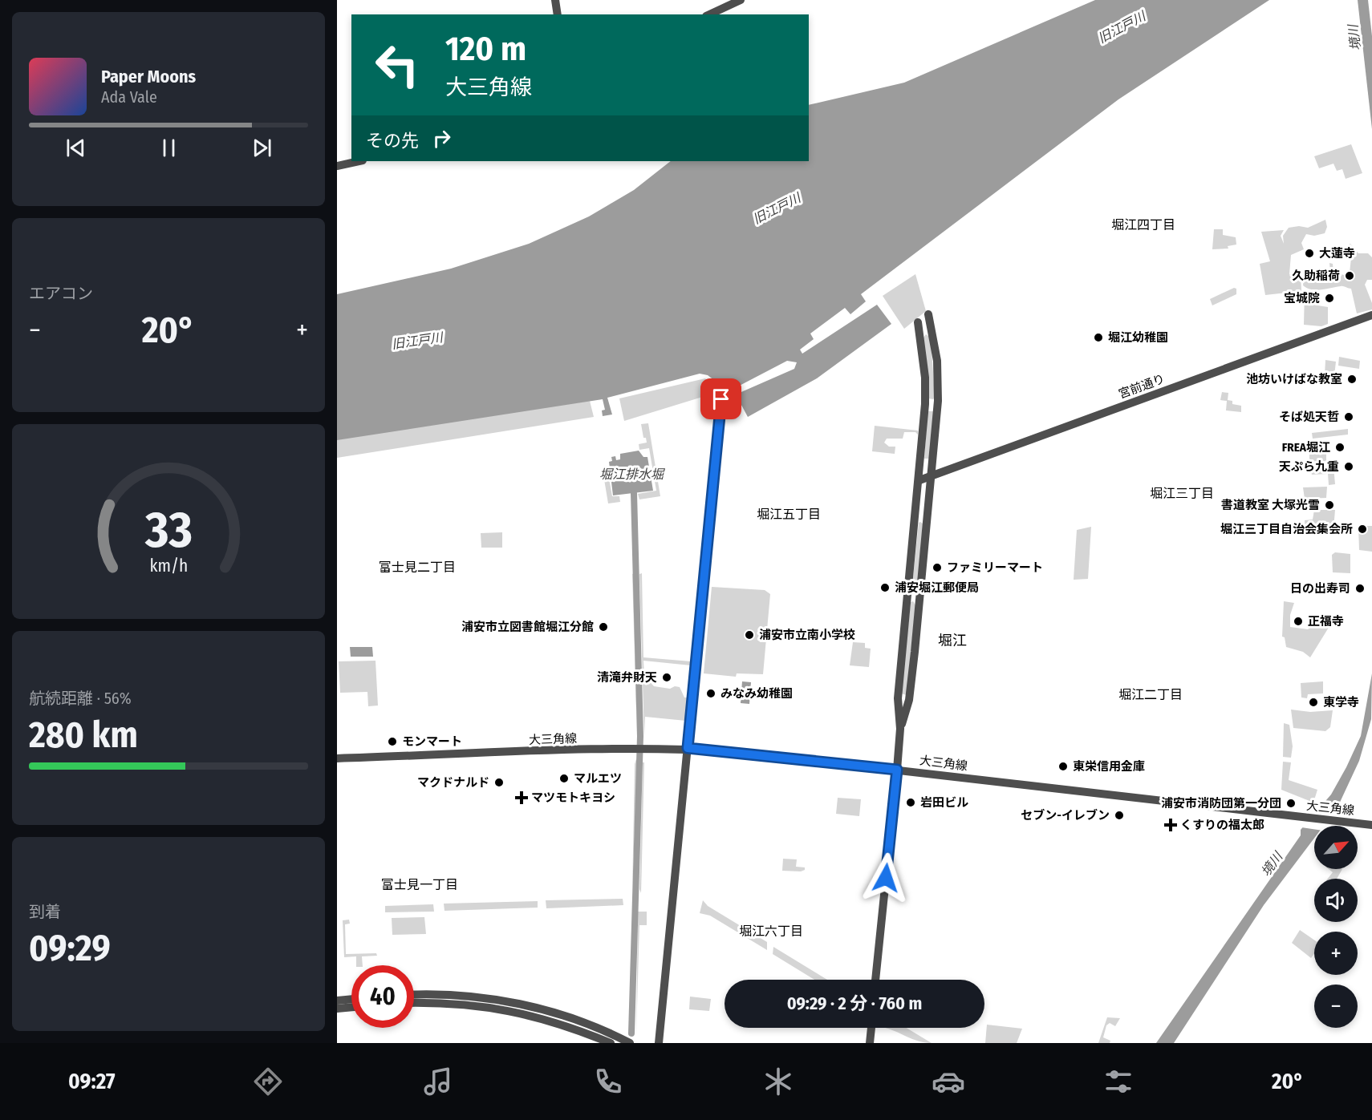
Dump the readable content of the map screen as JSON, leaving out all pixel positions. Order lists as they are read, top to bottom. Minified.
{"streets":{"street":["宮前通り","大三角線"]},"districts":["堀江四丁目","堀江三丁目","堀江五丁目","富士見二丁目","堀江","堀江二丁目","富士見一丁目","堀江六丁目"],"water":["旧江戸川","境川","堀江排水堀"],"places":{"other":["大蓮寺","久助稲荷","宝城院","堀江幼稚園","池坊いけばな教室","そば処天哲","FREA堀江","天ぷら九重","書道教室 大塚光雪","堀江三丁目自治会集会所","ファミリーマート","浦安堀江郵便局","日の出寿司","正福寺","浦安市立図書館堀江分館","浦安市立南小学校","清滝弁財天","みなみ幼稚園","東学寺","モンマート","東栄信用金庫","マルエツ","マクドナルド","岩田ビル","浦安市消防団第一分団","セブン-イレブン"],"health":["マツモトキヨシ","くすりの福太郎"]},"north":"top right","page":{"turn":["120 m","大三角線"],"song":["Paper Moons","Ada Vale"],"then":"その先","tile":["エアコン",["航続距離 · 56%","280 km"],["到着","09:29"]],"heat":["−","20°","+"],"map_buttons":["+","−"],"limit":"40","trip":"09:29 · 2 分 · 760 m","tabs":["09:27","20°"],"gauge":["33","km/h"]}}
